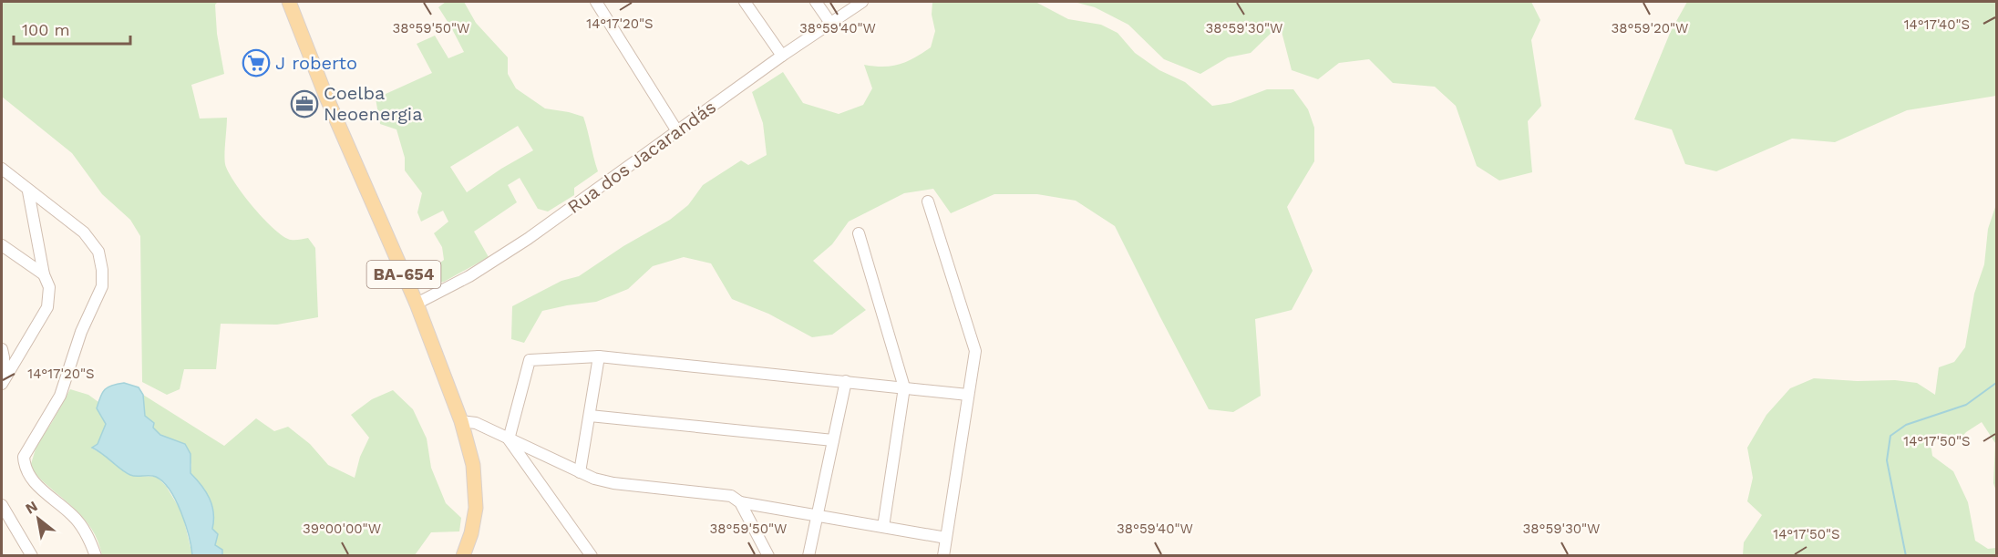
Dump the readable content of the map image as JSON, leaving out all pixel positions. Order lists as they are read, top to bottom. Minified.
{"streets":{"main road":["BA-654"],"street":["Rua dos Jacarandás"]},"crossings":[["Rua dos Jacarandás","BA-654"]],"places":{"supermarket":["J roberto"],"office":["Coelba Neoenergia"]},"scale_bar":"100 m","north":"top left","coordinates":["14°17'20\"S","14°17'40\"S","38°59'20\"W","38°59'50\"W","38°59'40\"W","38°59'30\"W","14°17'50\"S","39°00'00\"W"]}
